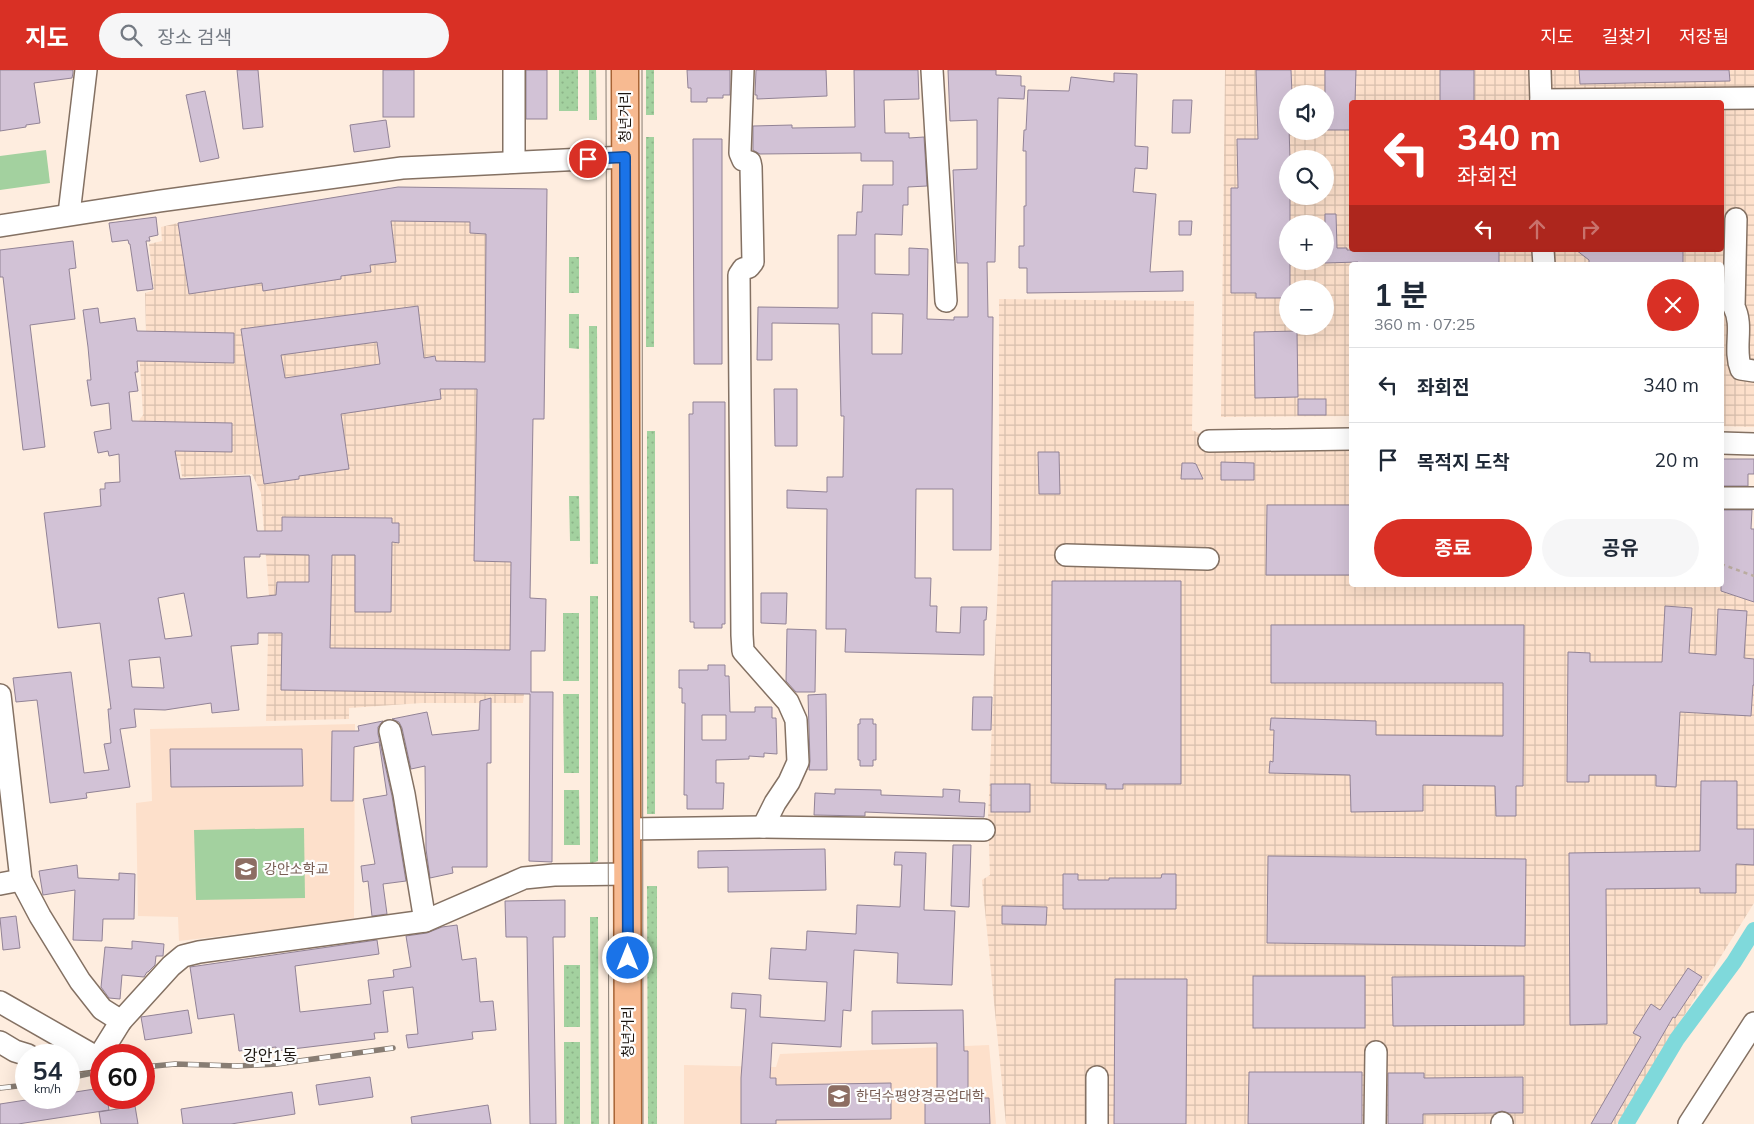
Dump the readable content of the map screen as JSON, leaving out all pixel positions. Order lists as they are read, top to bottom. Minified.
{"streets":{"main road":["청년거리"]},"districts":["강안1동"],"places":{"school or university":["강안소학교","한덕수평양경공업대학"]},"page":{"header":"지도","search":"장소 검색","nav":["지도","길찾기","저장됨"],"map_buttons":["+","−"],"turn":["340 m","좌회전"],"heading":["1 분","360 m · 07:25"],"list":[{"name":"좌회전","value":"340 m"},{"name":"목적지 도착","value":"20 m"}],"buttons":["종료","공유"],"speed":"54 km/h","limit":"60"}}
